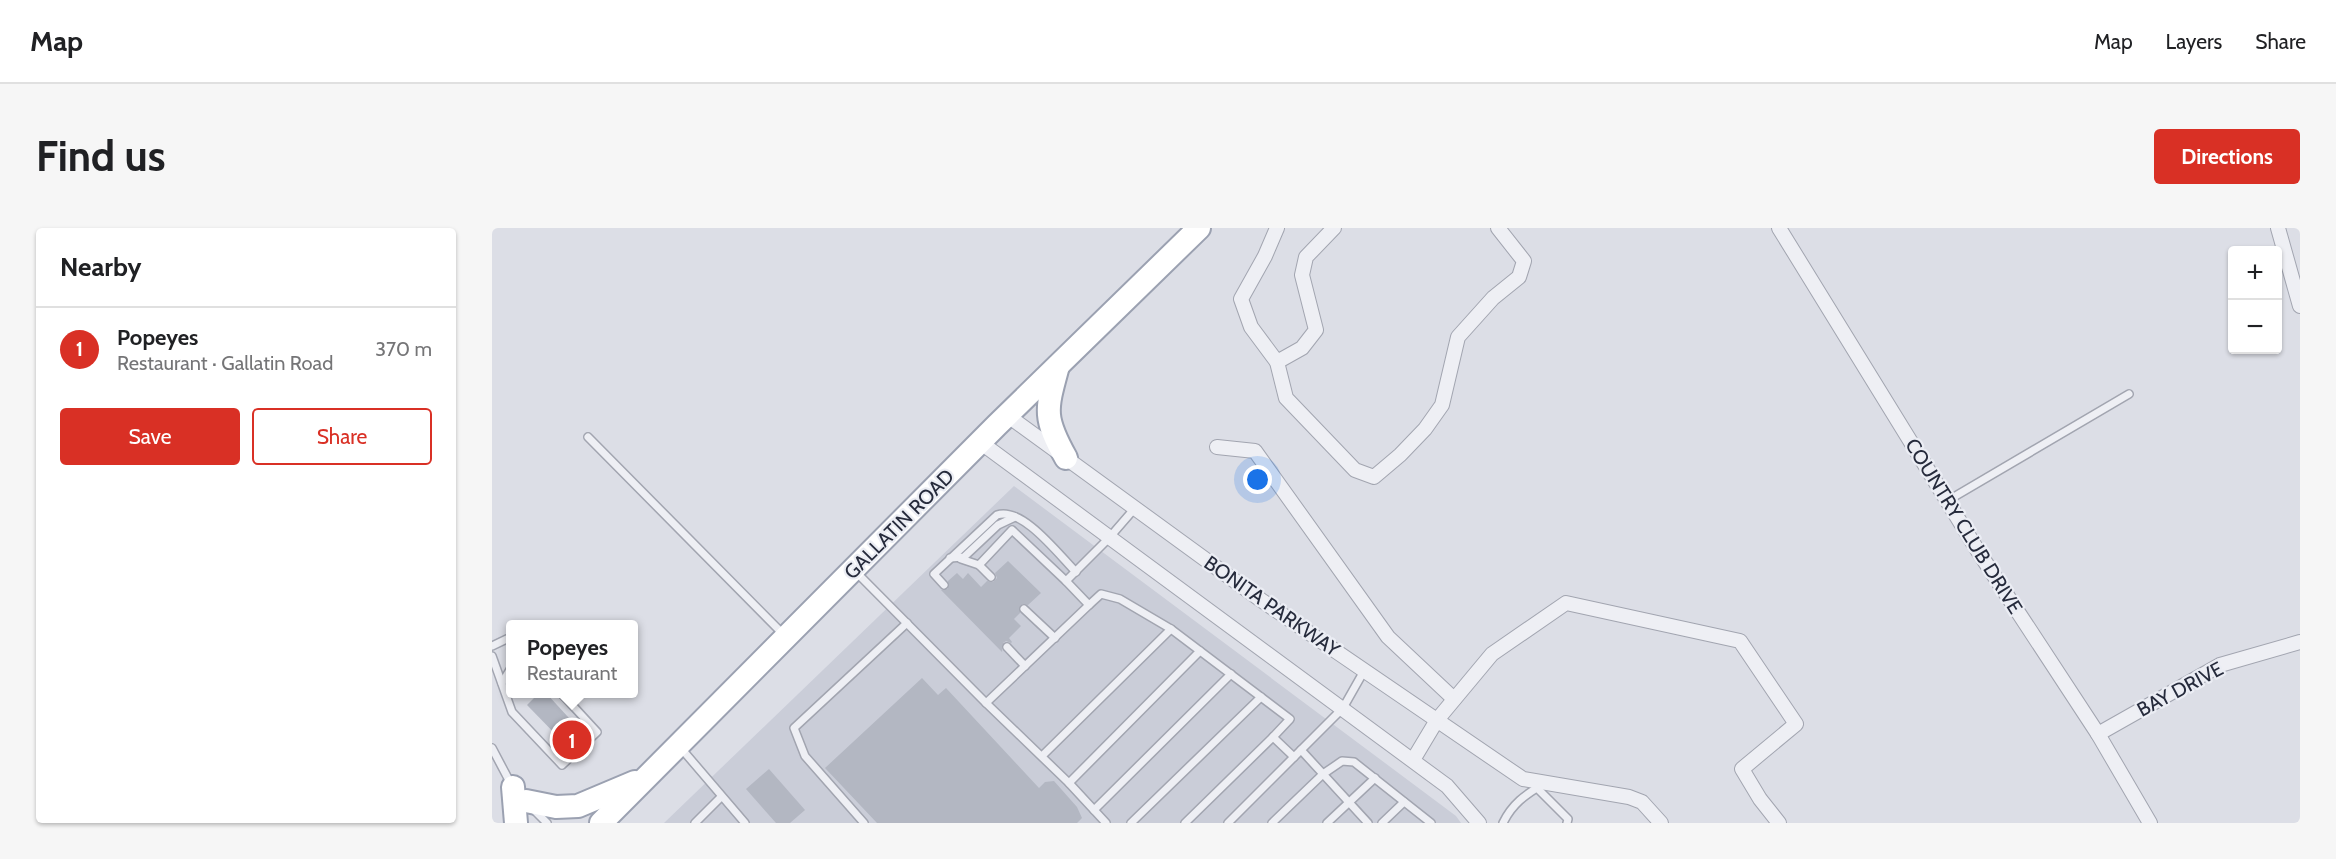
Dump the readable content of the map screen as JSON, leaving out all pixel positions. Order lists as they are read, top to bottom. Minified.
{"streets":{"main road":["GALLATIN ROAD"],"street":["COUNTRY CLUB DRIVE","BONITA PARKWAY","BAY DRIVE"]},"crossings":[["GALLATIN ROAD","BONITA PARKWAY"],["COUNTRY CLUB DRIVE","BAY DRIVE"]],"page":{"header":"Map","nav":["Map","Layers","Share"],"buttons":["Directions",["Save","Share"]],"title":"Find us","heading":"Nearby","map_buttons":["+","−"],"list":[{"mark":"1","name":"Popeyes","note":"Restaurant · Gallatin Road","value":"370 m"}],"popup":["Popeyes","Restaurant"],"pins":"1"}}
